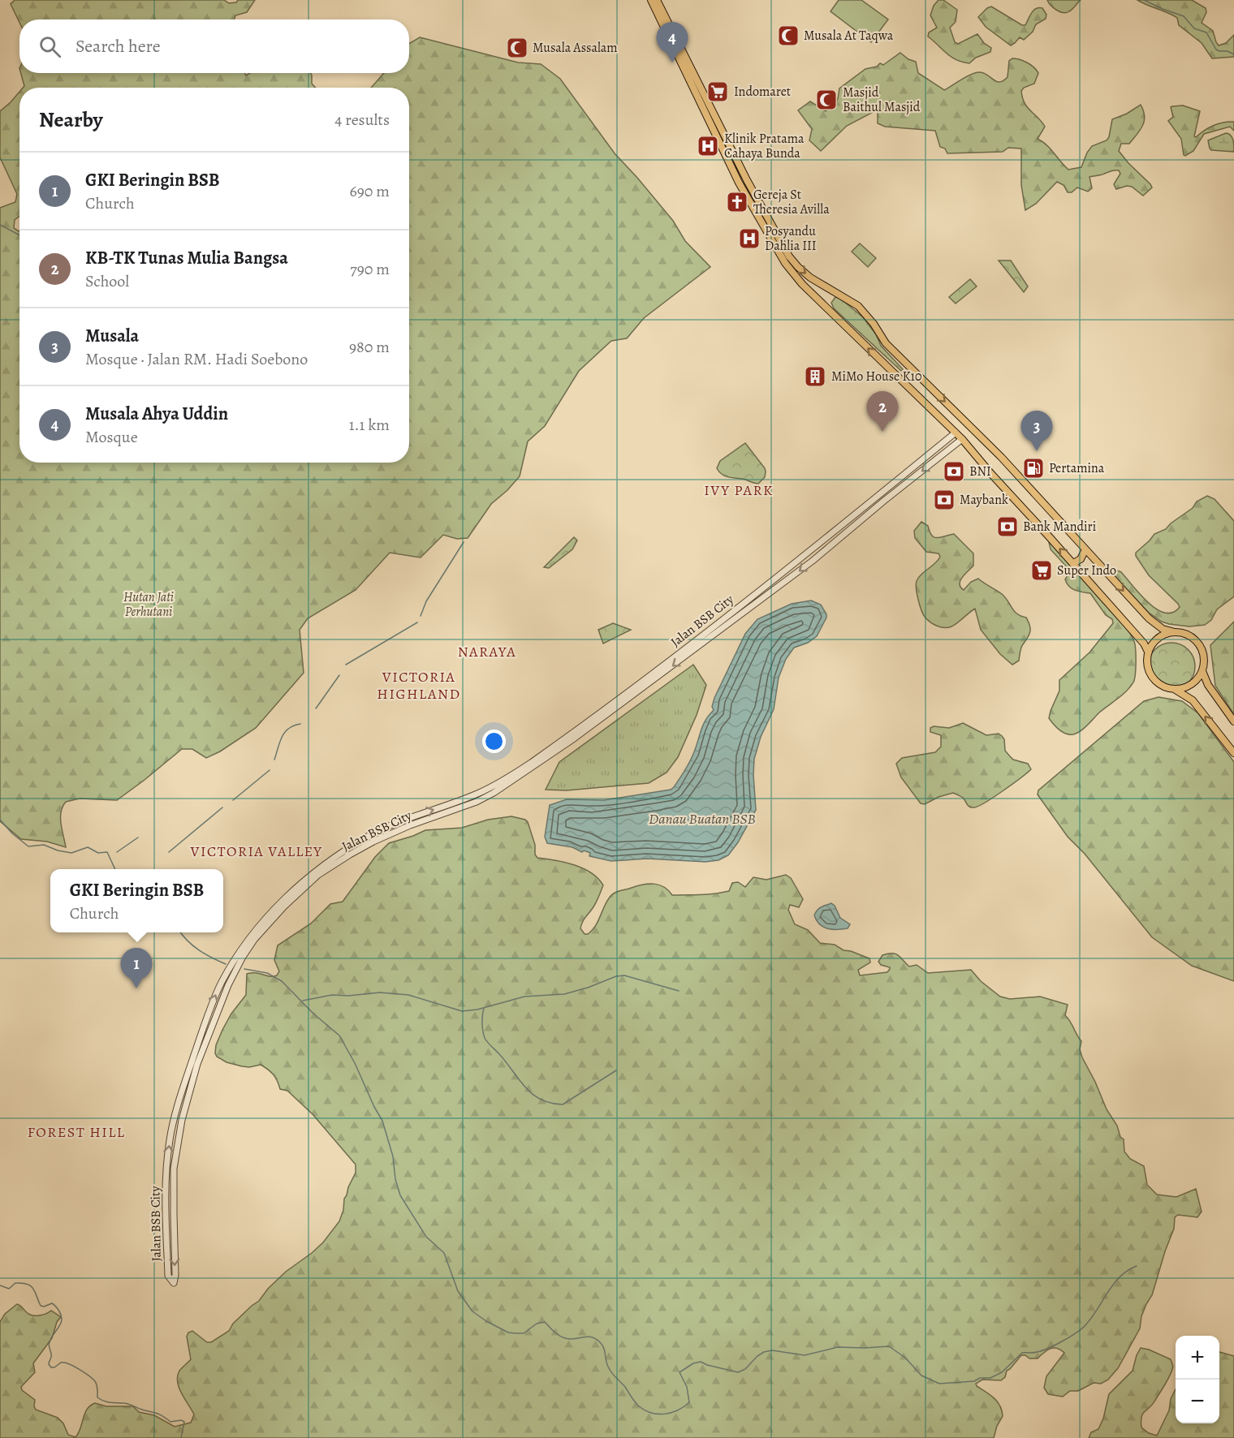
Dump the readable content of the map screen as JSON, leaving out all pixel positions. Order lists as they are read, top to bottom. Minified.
{"streets":{"street":["Jalan BSB City"]},"districts":["IVY PARK","NARAYA","VICTORIA HIGHLAND","VICTORIA VALLEY","FOREST HILL"],"water":["Danau Buatan BSB"],"parks":["Hutan Jati Perhutani"],"places":{"mosque":["Musala At Taqwa","Musala Assalam","Masjid Baithul Masjid"],"supermarket":["Indomaret","Super Indo"],"hospital":["Klinik Pratama Cahaya Bunda","Posyandu Dahlia III"],"church":["Gereja St Theresia Avilla"],"building":["MiMo House K10"],"fuel station":["Pertamina"],"bank":["BNI","Maybank","Bank Mandiri"]},"page":{"search":"Search here","pins":["4","2","3","1"],"heading":["Nearby","4 results"],"list":[{"mark":"1","name":"GKI Beringin BSB","note":"Church","value":"690 m"},{"mark":"2","name":"KB-TK Tunas Mulia Bangsa","note":"School","value":"790 m"},{"mark":"3","name":"Musala","note":"Mosque · Jalan RM. Hadi Soebono","value":"980 m"},{"mark":"4","name":"Musala Ahya Uddin","note":"Mosque","value":"1.1 km"}],"popup":["GKI Beringin BSB","Church"],"map_buttons":["+","−"]}}
